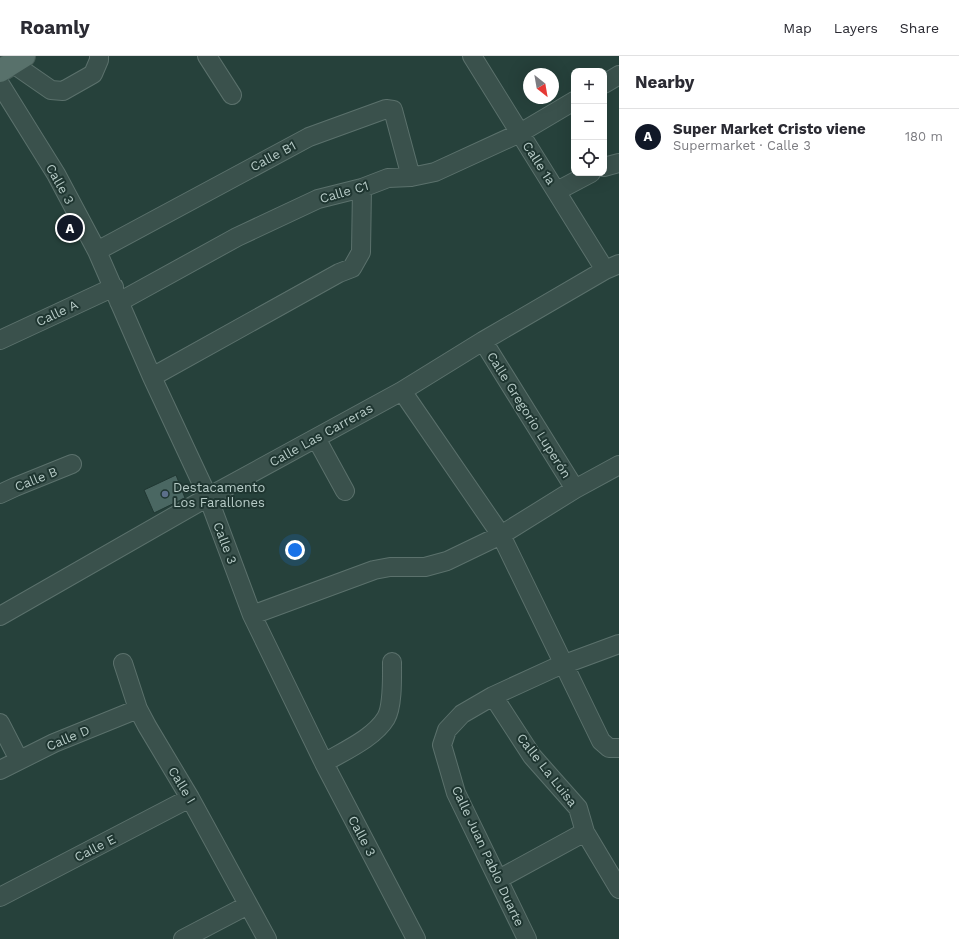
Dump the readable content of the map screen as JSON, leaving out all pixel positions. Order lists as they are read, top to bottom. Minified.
{"streets":{"street":["Calle B1","Calle 1a","Calle 3","Calle C1","Calle A","Calle Gregorio Luperón","Calle Las Carreras","Calle B","Calle D","Calle La Luisa","Calle I","Calle E","Calle Juan Pablo Duarte"]},"crossings":[["Calle B1","Calle 3"],["Calle B1","Calle C1"],["Calle 1a","Calle C1"],["Calle 1a","Calle Las Carreras"],["Calle 3","Calle C1"],["Calle 3","Calle A"],["Calle 3","Calle Las Carreras"],["Calle C1","Calle A"],["Calle Gregorio Luperón","Calle Las Carreras"],["Calle D","Calle I"],["Calle La Luisa","Calle Juan Pablo Duarte"],["Calle I","Calle E"]],"places":["Destacamento Los Farallones"],"north":"bottom right","page":{"header":"Roamly","nav":["Map","Layers","Share"],"heading":"Nearby","map_buttons":["+","−"],"list":[{"mark":"A","name":"Super Market Cristo viene","note":"Supermarket · Calle 3","value":"180 m"}],"pins":"A"}}
